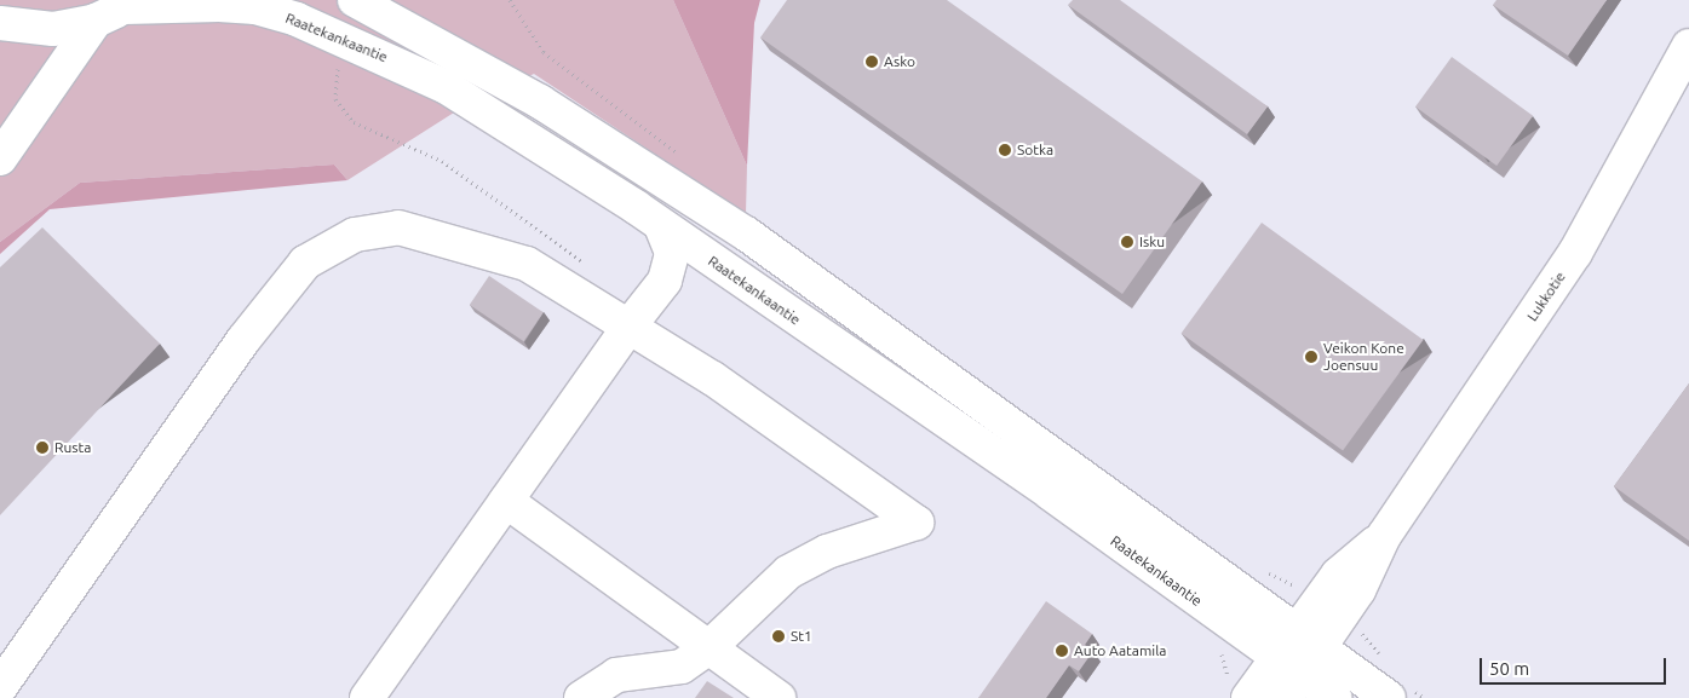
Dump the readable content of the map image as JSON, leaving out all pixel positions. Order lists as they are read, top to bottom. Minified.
{"streets":{"main road":["Raatekankaantie","Lukkotie"]},"crossings":[["Raatekankaantie","Lukkotie"]],"places":["Asko","Sotka","Isku","Veikon Kone Joensuu","Rusta","St1","Auto Aatamila"],"scale_bar":"50 m"}
